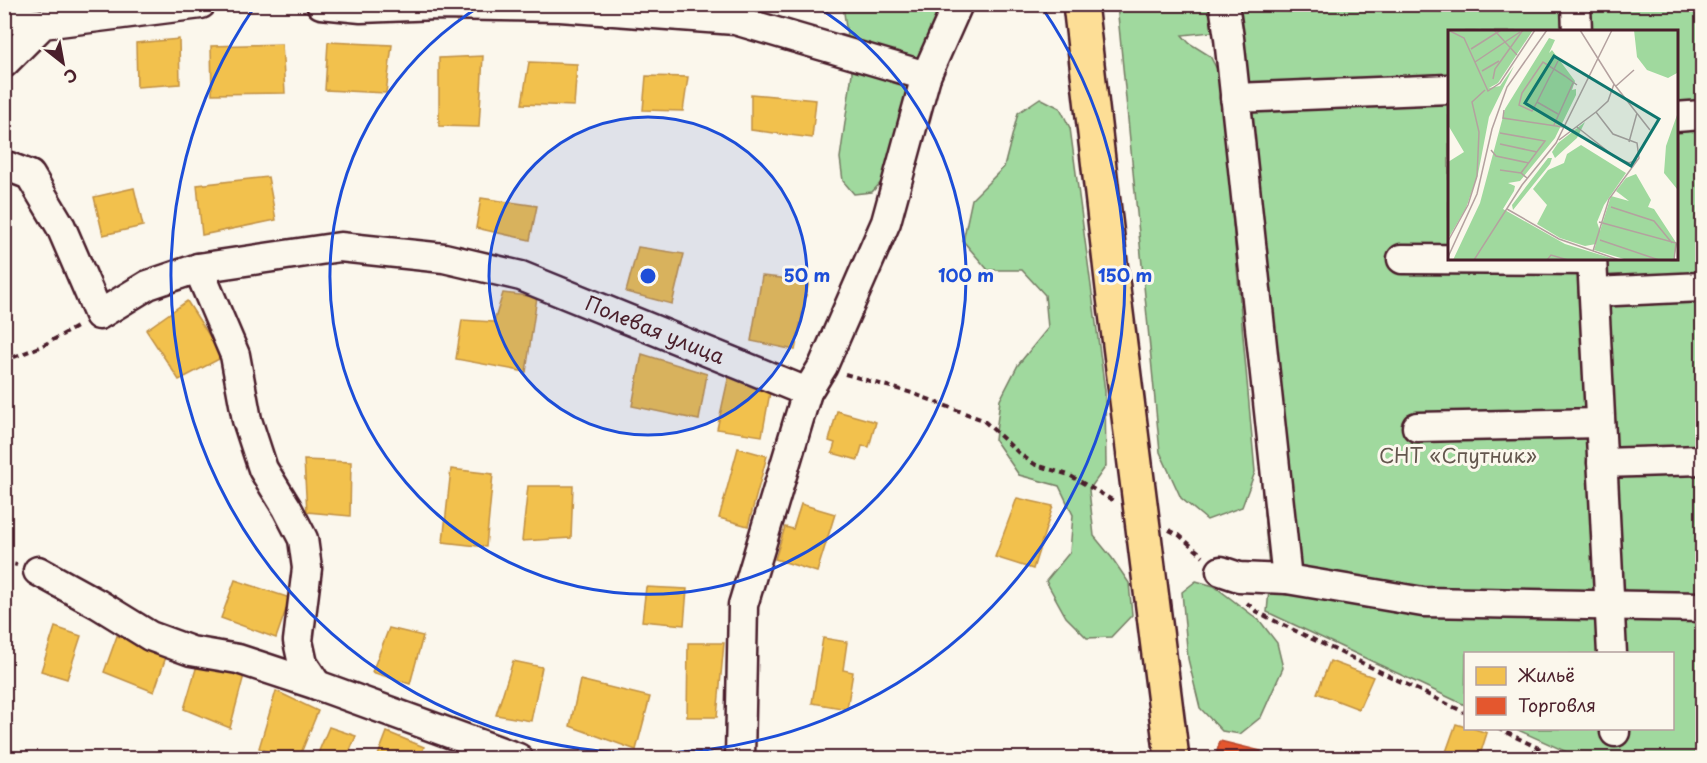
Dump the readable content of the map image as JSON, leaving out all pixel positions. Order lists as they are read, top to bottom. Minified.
{"streets":{"street":["Полевая улица"]},"parks":["СНТ «Спутник»"],"legend":["Жильё","Торговля"],"north":"bottom right","rings":["50 m","100 m","150 m"]}
